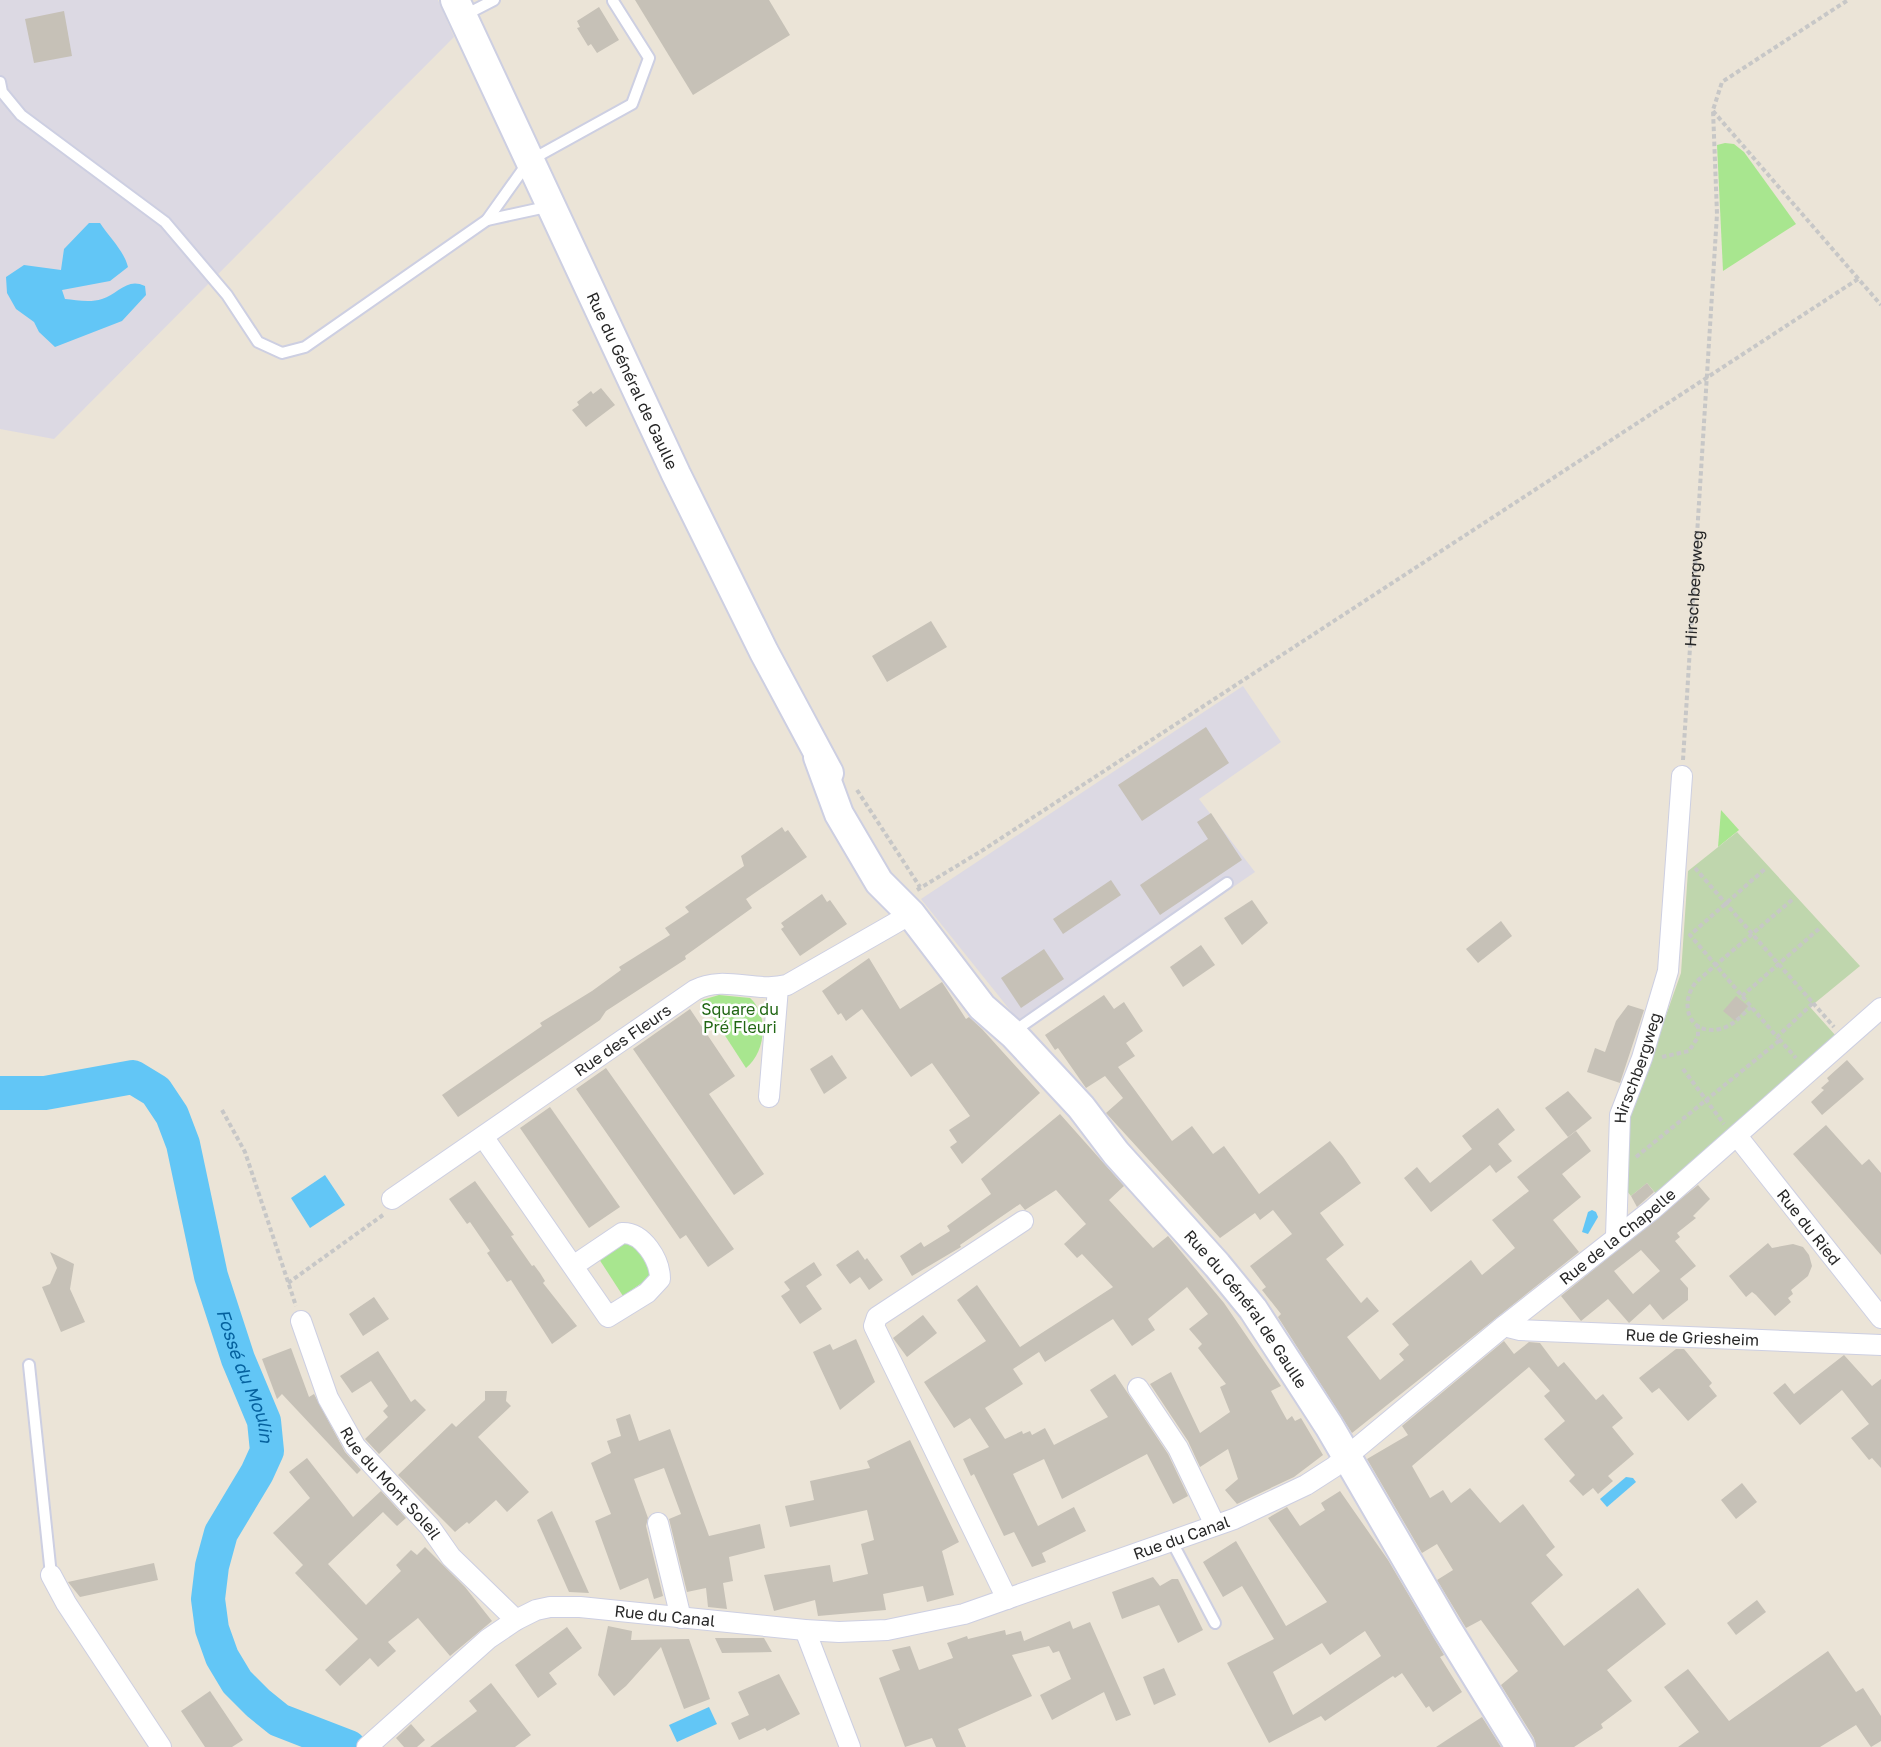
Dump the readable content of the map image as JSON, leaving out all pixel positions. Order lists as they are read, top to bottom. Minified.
{"streets":{"street":["Rue du Général de Gaulle","Hirschbergweg","Rue des Fleurs","Rue du Ried","Rue de la Chapelle","Rue de Griesheim","Rue du Mont Soleil","Rue du Canal"]},"crossings":[["Rue du Général de Gaulle","Rue des Fleurs"],["Rue du Général de Gaulle","Rue de la Chapelle"],["Rue du Général de Gaulle","Rue du Canal"],["Hirschbergweg","Rue de la Chapelle"],["Rue du Ried","Rue de la Chapelle"],["Rue de la Chapelle","Rue de Griesheim"],["Rue de la Chapelle","Rue du Canal"],["Rue du Mont Soleil","Rue du Canal"]],"water":["Fossé du Moulin"],"parks":["Square du Pré Fleuri"]}
